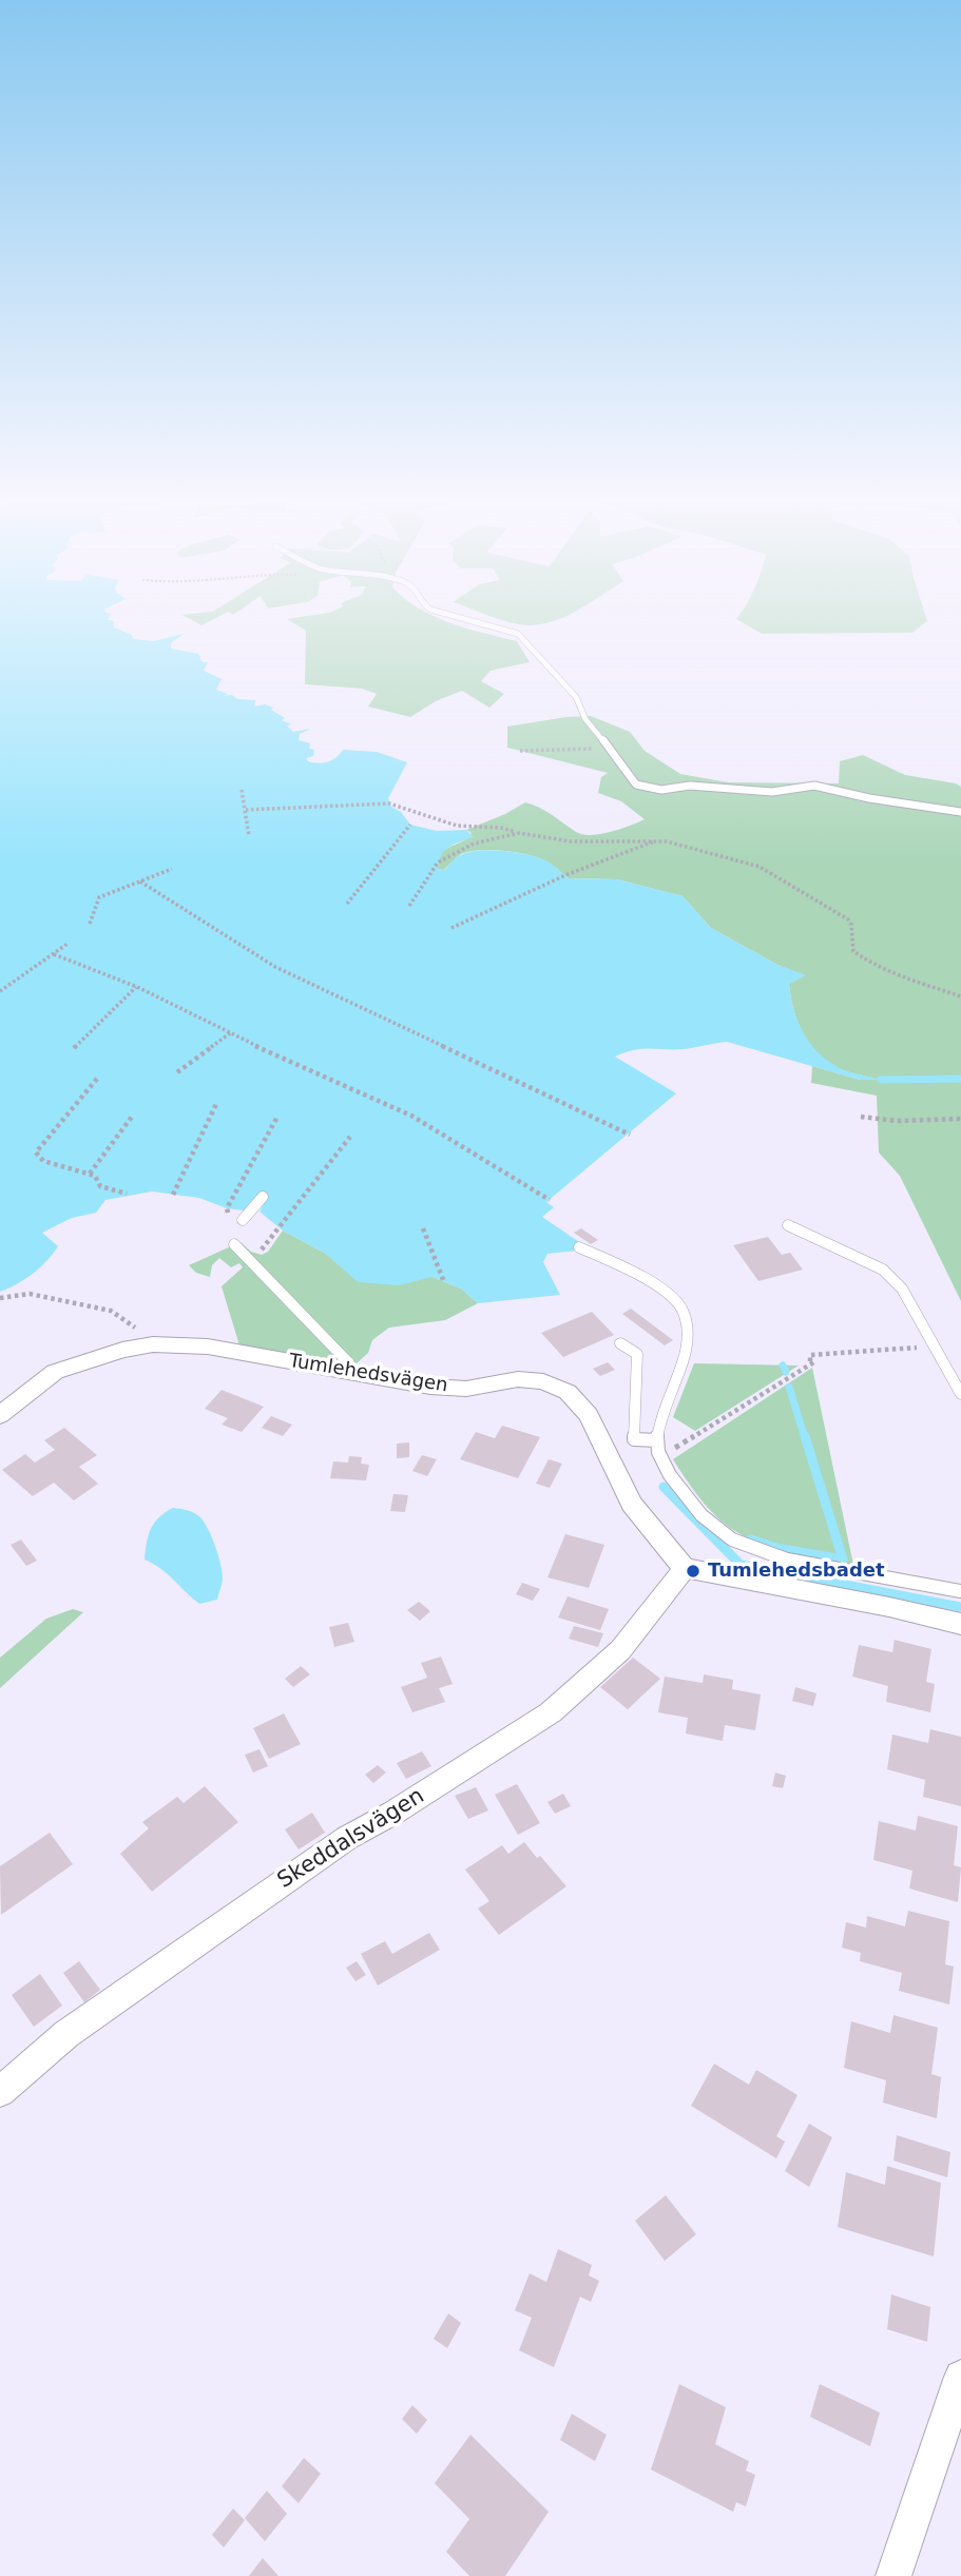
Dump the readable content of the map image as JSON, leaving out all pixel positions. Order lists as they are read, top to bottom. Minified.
{"streets":{"street":["Tumlehedsvägen","Skeddalsvägen"]},"crossings":[["Tumlehedsvägen","Skeddalsvägen"]],"places":["Tumlehedsbadet"]}
